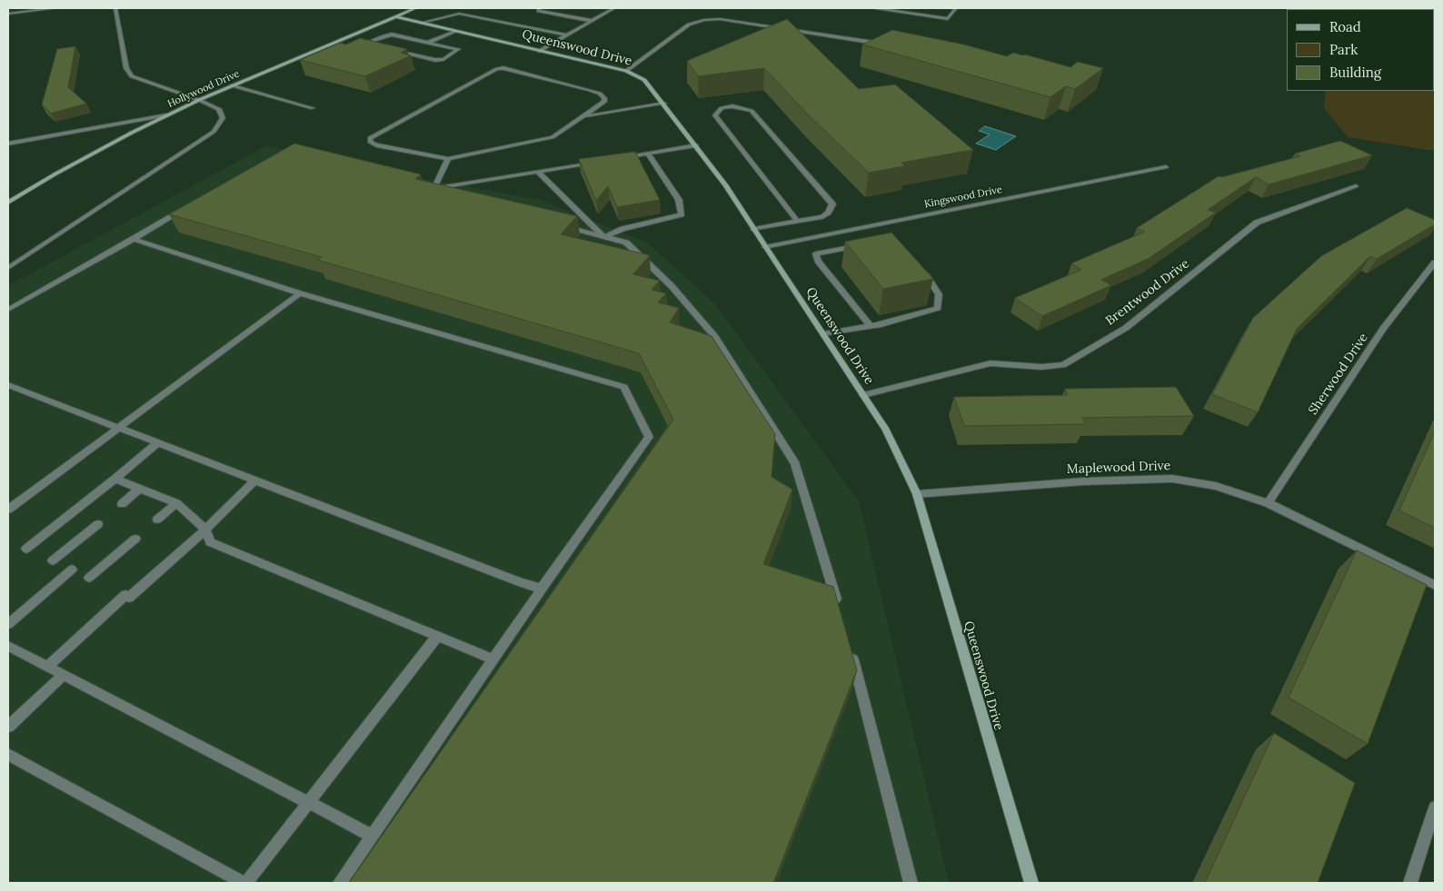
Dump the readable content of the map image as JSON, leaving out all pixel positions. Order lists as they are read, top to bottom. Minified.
{"streets":{"street":["Queenswood Drive","Hollywood Drive","Kingswood Drive","Brentwood Drive","Sherwood Drive","Maplewood Drive"]},"crossings":[["Queenswood Drive","Hollywood Drive"],["Queenswood Drive","Kingswood Drive"],["Queenswood Drive","Brentwood Drive"],["Queenswood Drive","Maplewood Drive"],["Sherwood Drive","Maplewood Drive"]],"legend":["Road","Park","Building"]}
